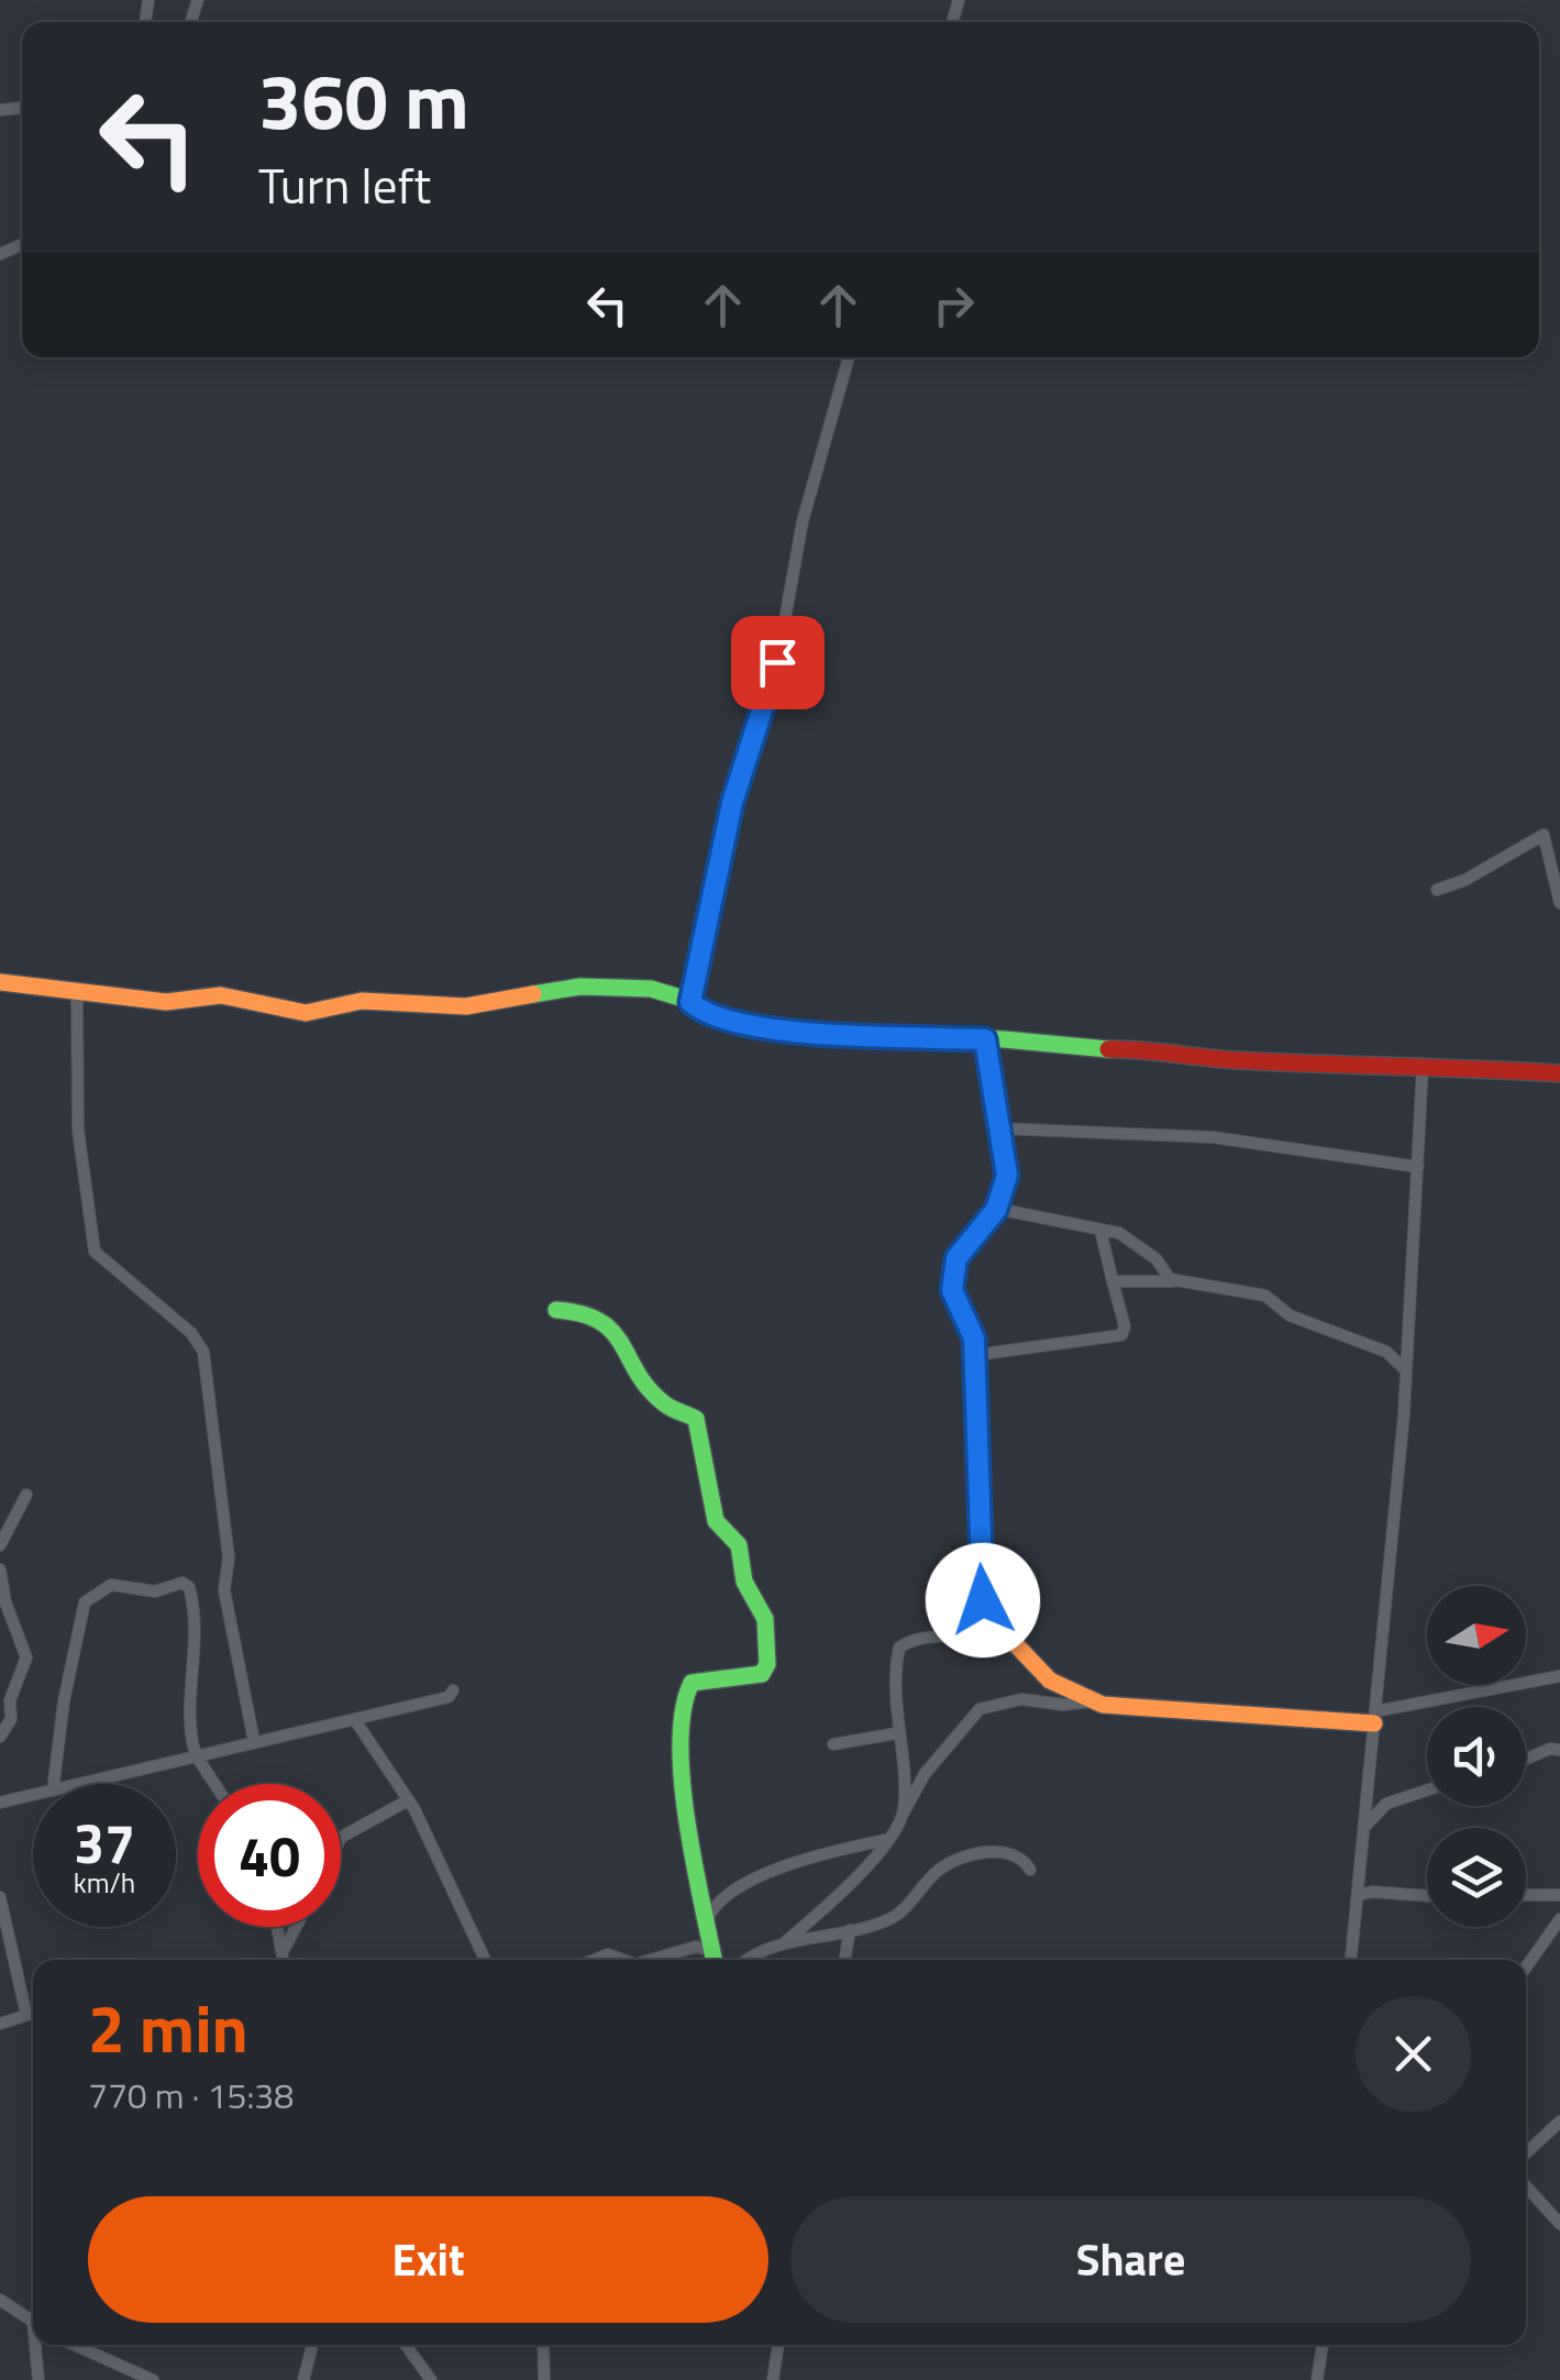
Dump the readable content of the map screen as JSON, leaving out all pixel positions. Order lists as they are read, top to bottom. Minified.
{"north":"right","page":{"turn":["360 m","Turn left"],"speed":"37 km/h","limit":"40","heading":["2 min","770 m · 15:38"],"buttons":["Exit","Share"]}}
